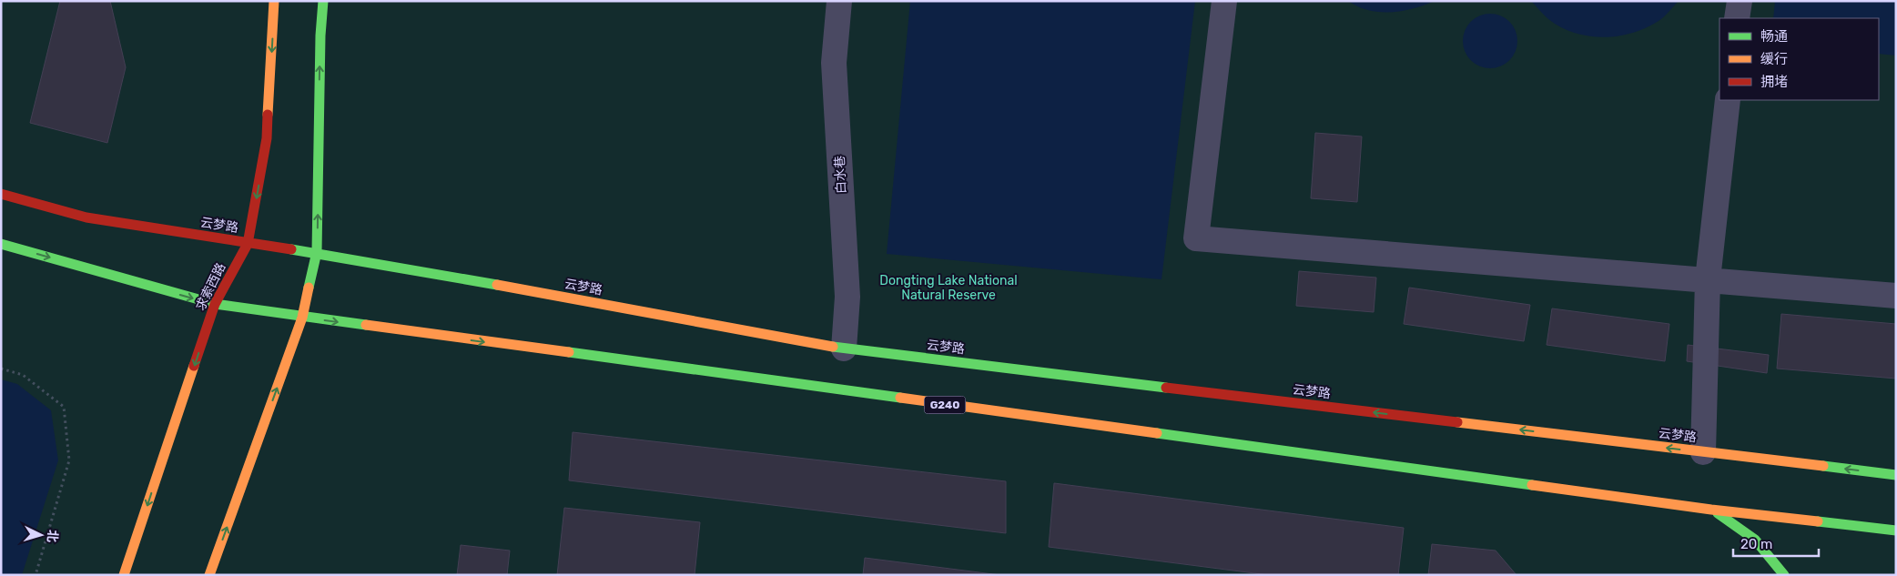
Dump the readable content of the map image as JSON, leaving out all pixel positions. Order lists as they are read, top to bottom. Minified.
{"streets":{"main road":["云梦路","求索西路","G240"],"street":["白水巷"]},"crossings":[["白水巷","云梦路"],["云梦路","求索西路"],["求索西路","G240"]],"parks":["Dongting Lake National Natural Reserve"],"legend":["畅通","缓行","拥堵"],"scale_bar":"20 m","north":"right"}
